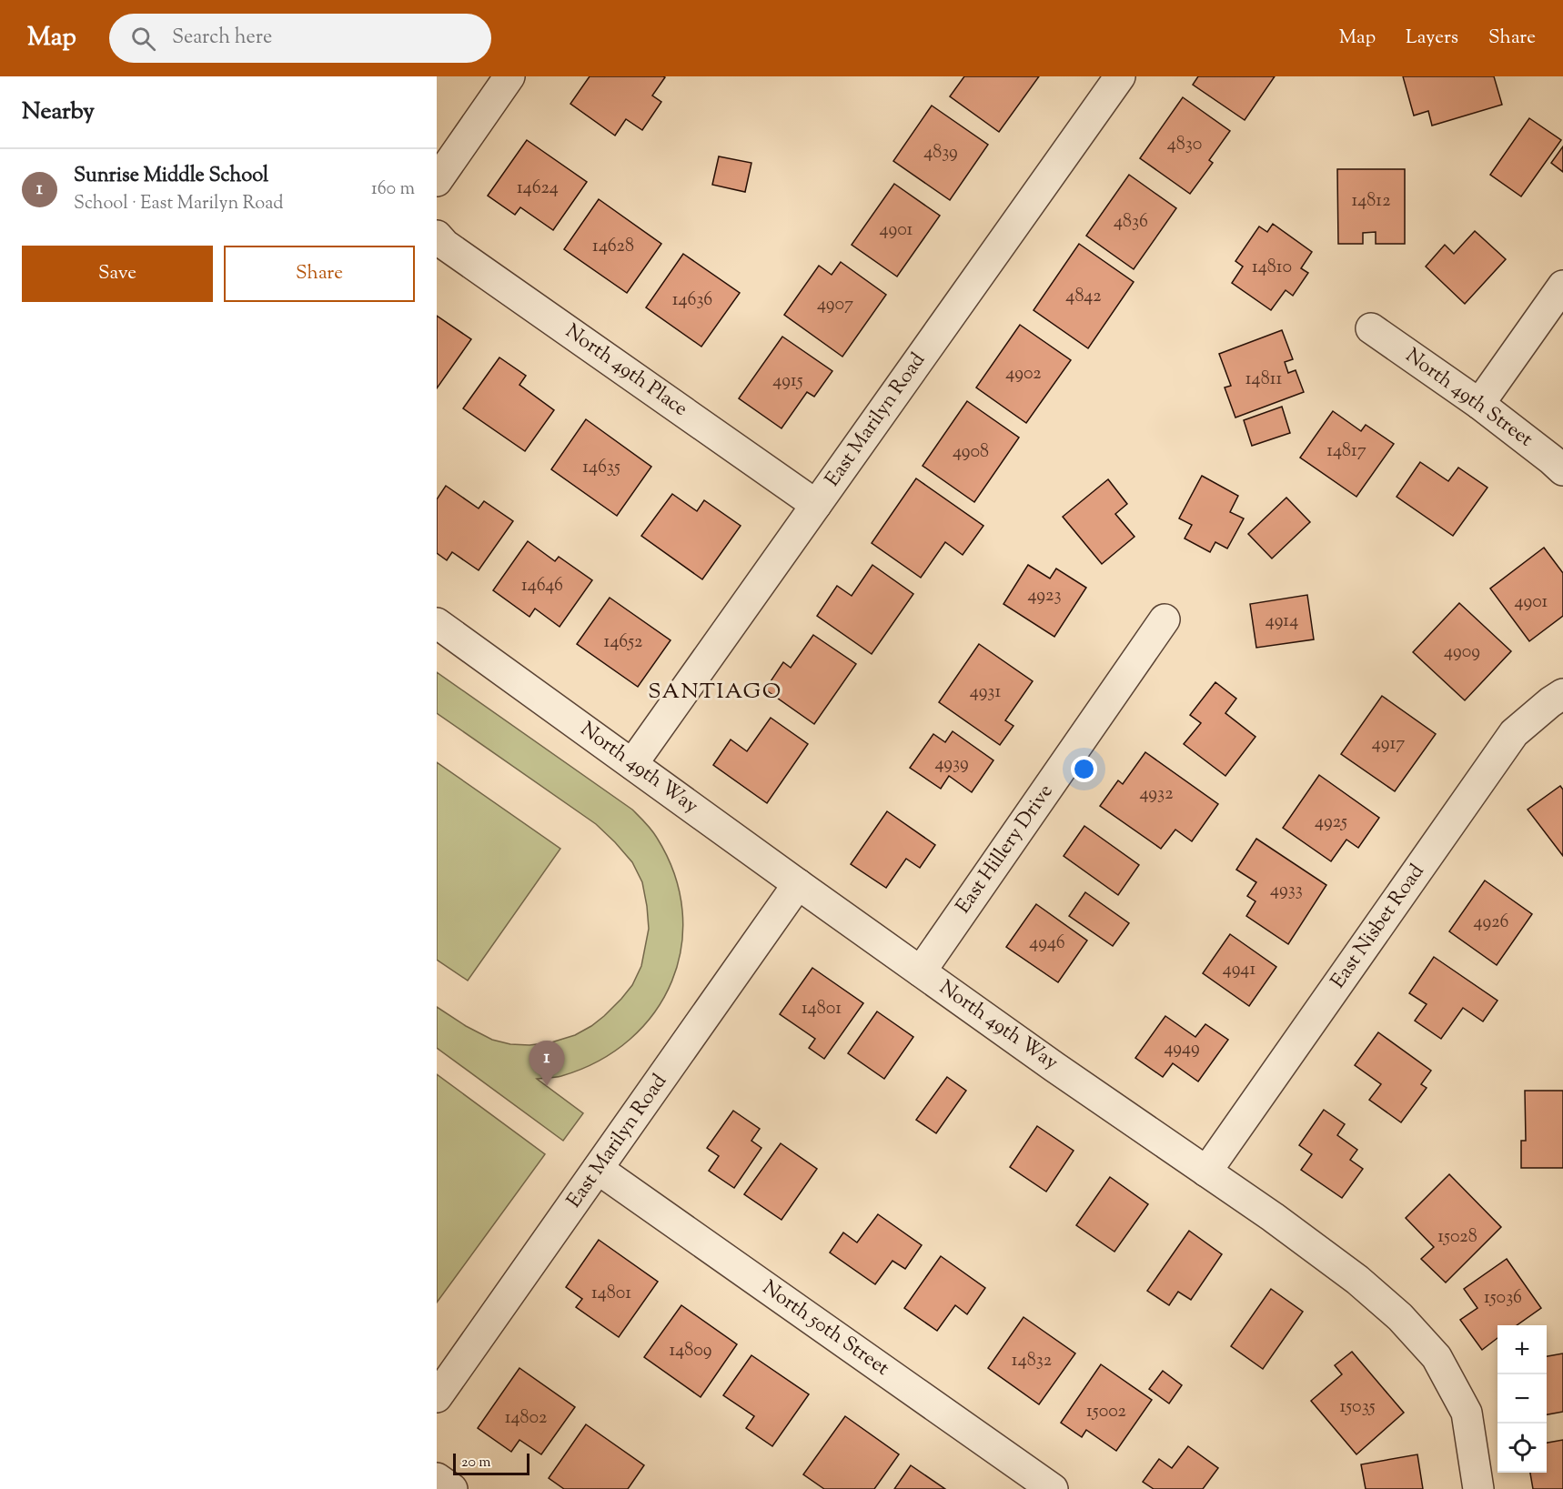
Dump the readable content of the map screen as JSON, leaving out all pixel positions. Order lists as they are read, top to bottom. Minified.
{"streets":{"street":["North 49th Place","North 49th Street","East Marilyn Road","North 49th Way","East Hillery Drive","East Nisbet Road","North 50th Street"]},"crossings":[["North 49th Place","East Marilyn Road"],["East Marilyn Road","North 49th Way"],["East Marilyn Road","North 50th Street"],["North 49th Way","East Hillery Drive"],["North 49th Way","East Nisbet Road"]],"districts":["SANTIAGO"],"house_numbers":["4830","4839","14624","14812","4836","4901","14628","14810","4842","14636","4907","4902","14811","4915","14817","4908","14635","14646","4923","4901","4914","14652","4909","4931","4917","4939","4932","4925","4933","4926","4946","4941","14801","4949","15028","14801","15036","14809","14832","15035","15002","14802"],"scale_bar":"20 m","page":{"header":"Map","search":"Search here","nav":["Map","Layers","Share"],"heading":"Nearby","list":[{"mark":"1","name":"Sunrise Middle School","note":"School · East Marilyn Road","value":"160 m"}],"buttons":["Save","Share"],"pins":"1","map_buttons":["+","−"],"scale":"20 m"}}
